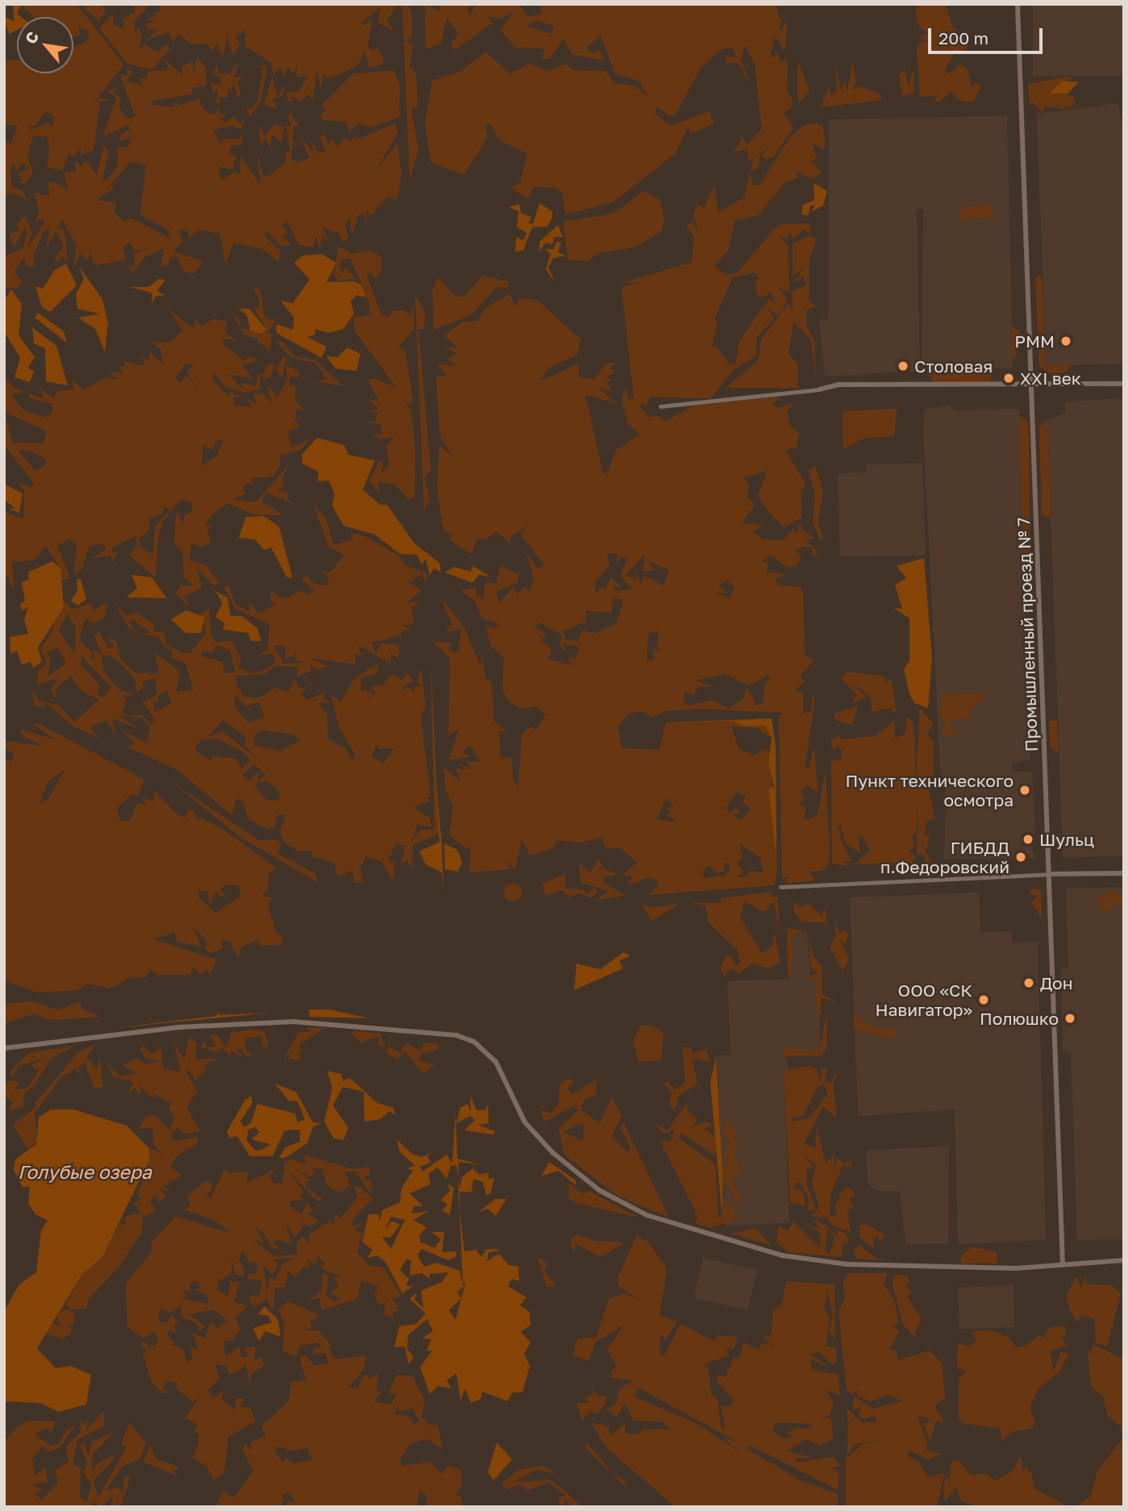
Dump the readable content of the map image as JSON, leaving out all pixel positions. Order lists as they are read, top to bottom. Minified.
{"streets":{"street":["Промышленный проезд № 7"]},"water":["Голубые озера"],"places":["РММ","Столовая","XXI век","Пункт технического осмотра","Шульц","ГИБДД п.Федоровский","Дон","ООО «СК Навигатор»","Полюшко"],"scale_bar":"200 m","north":"top left"}
